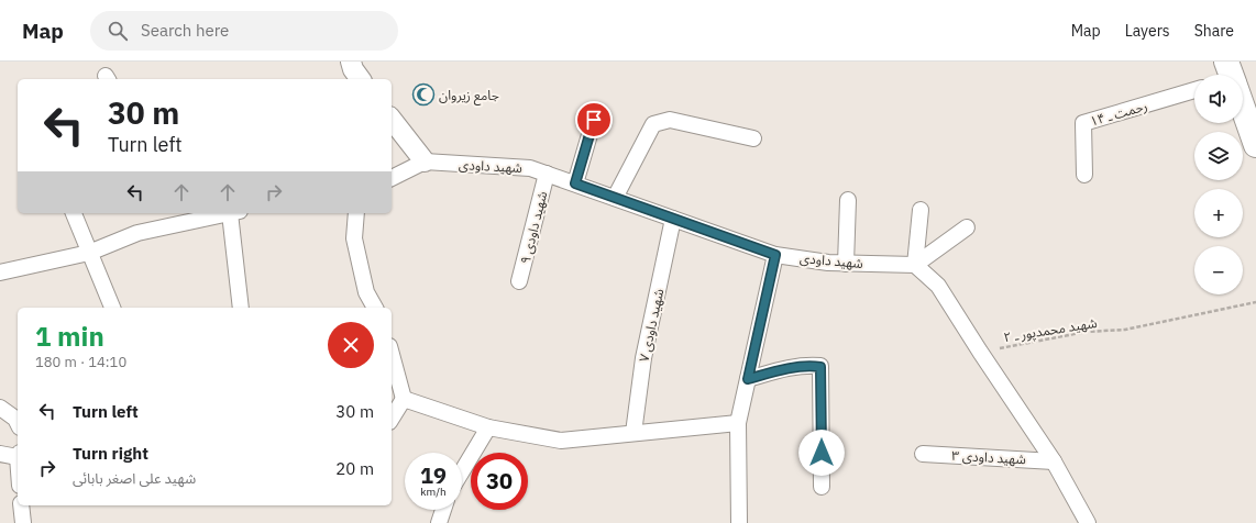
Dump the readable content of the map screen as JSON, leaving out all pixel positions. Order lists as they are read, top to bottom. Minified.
{"streets":{"street":["رحمت ـ ۱۴","شهید داودی","شهید داودی ۹","شهید داودی ۷","شهید داودی ۳"],"path":["شهید محمدپور ـ ۲"]},"crossings":[["شهید داودی","شهید داودی ۹"],["شهید داودی","شهید داودی ۷"]],"places":{"mosque":["جامع زیروان"]},"page":{"header":"Map","search":"Search here","nav":["Map","Layers","Share"],"map_buttons":["+","−"],"turn":["30 m","Turn left"],"heading":["1 min","180 m · 14:10"],"list":[{"name":"Turn left","value":"30 m"},{"name":"Turn right","note":"شهید علی اصغر بابائی","value":"20 m"}],"speed":"19 km/h","limit":"30"}}
